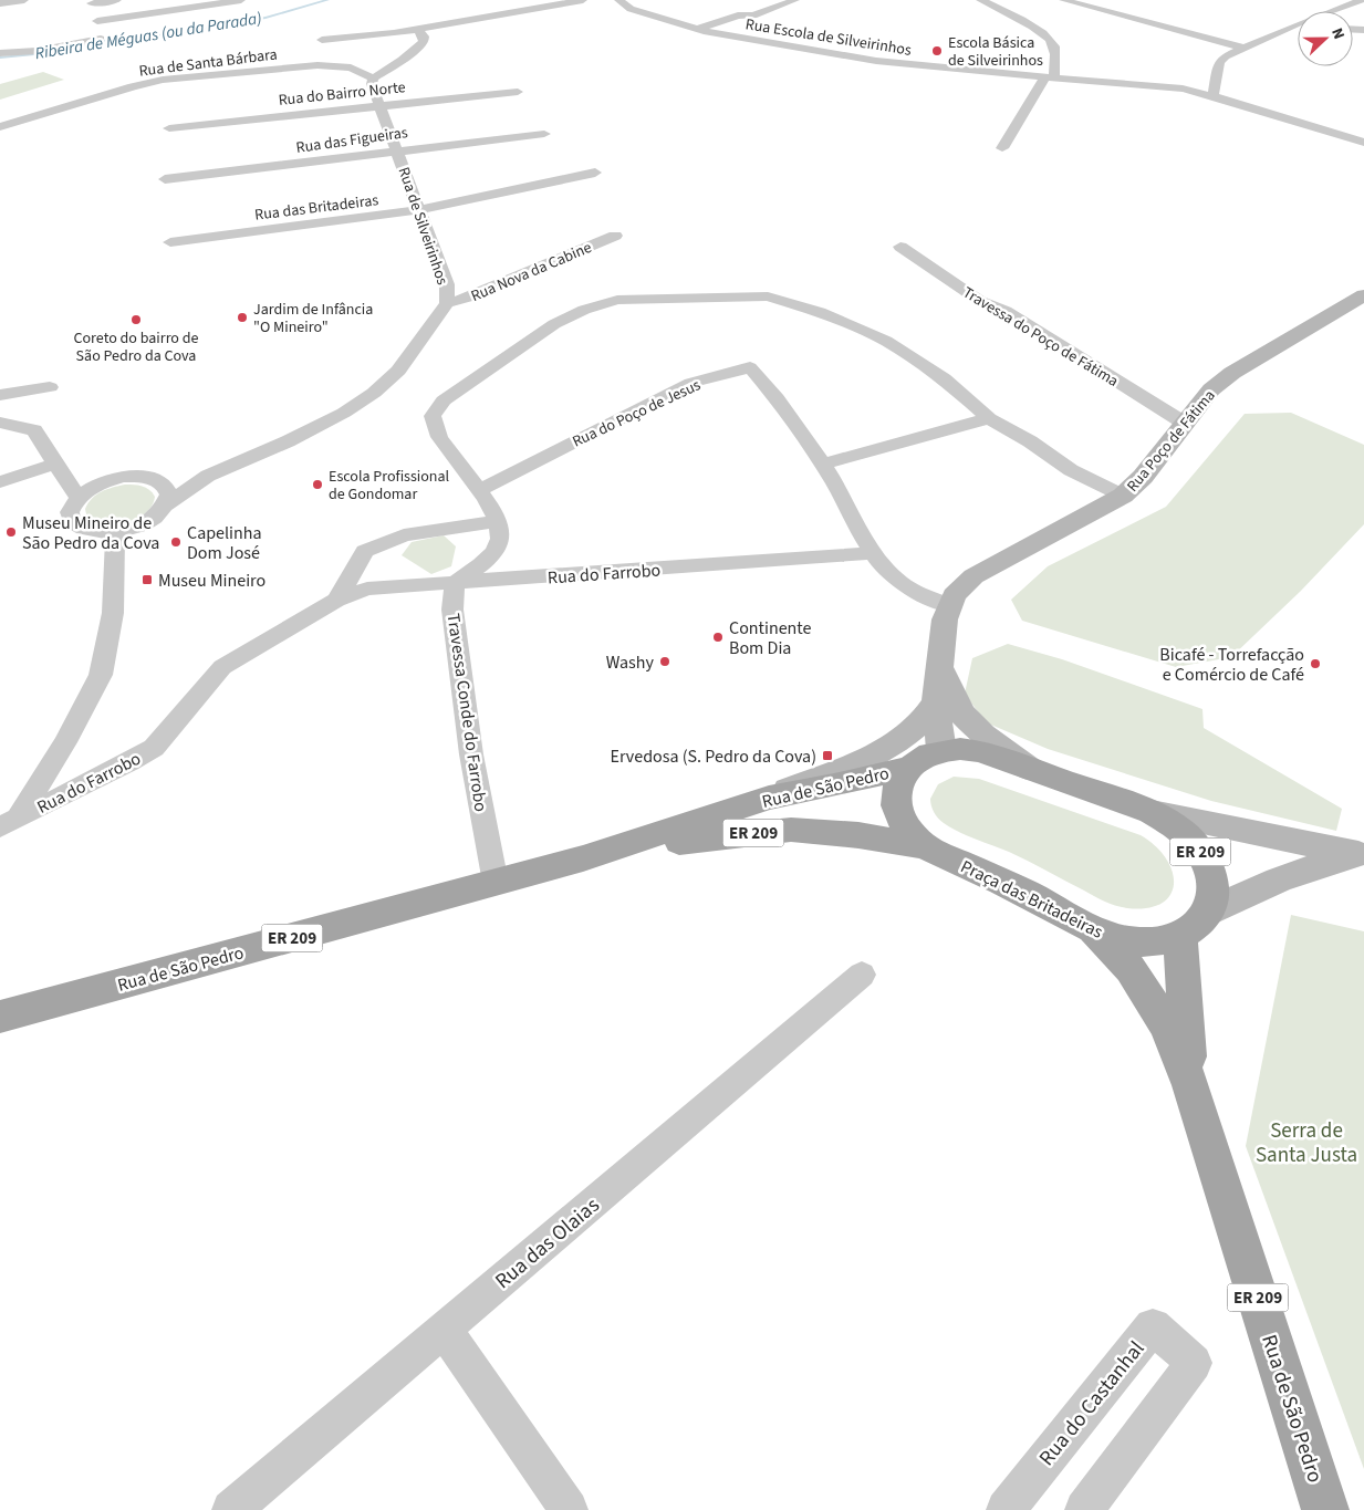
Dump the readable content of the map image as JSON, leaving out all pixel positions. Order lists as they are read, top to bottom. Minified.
{"streets":{"main road":["Rua de São Pedro","ER 209","Praça das Britadeiras"],"street":["Rua Escola de Silveirinhos","Rua de Santa Bárbara","Rua do Bairro Norte","Rua das Figueiras","Rua das Britadeiras","Rua de Silveirinhos","Rua Nova da Cabine","Travessa do Poço de Fátima","Rua do Poço de Jesus","Rua Poço de Fátima","Rua do Farrobo","Travessa Conde do Farrobo","Rua das Olaias","Rua do Castanhal"]},"crossings":[["Rua de Santa Bárbara","Rua de Silveirinhos"],["Rua do Bairro Norte","Rua de Silveirinhos"],["Rua das Figueiras","Rua de Silveirinhos"],["Rua das Britadeiras","Rua de Silveirinhos"],["Rua de Silveirinhos","Rua Nova da Cabine"],["Travessa do Poço de Fátima","Rua Poço de Fátima"],["Rua do Poço de Jesus","Rua Poço de Fátima"],["Rua do Poço de Jesus","Rua do Farrobo"],["Rua Poço de Fátima","Praça das Britadeiras"],["Rua do Farrobo","Travessa Conde do Farrobo"],["Travessa Conde do Farrobo","Rua de São Pedro"],["Rua de São Pedro","Praça das Britadeiras"]],"water":["Ribeira de Méguas (ou da Parada)"],"parks":["Serra de Santa Justa"],"places":{"other":["Escola Básica de Silveirinhos","Jardim de Infância \"O Mineiro\"","Coreto do bairro de São Pedro da Cova","Escola Profissional de Gondomar","Museu Mineiro de São Pedro da Cova","Capelinha Dom José","Continente Bom Dia","Washy","Bicafé - Torrefacção e Comércio de Café"],"transit":["Museu Mineiro","Ervedosa (S. Pedro da Cova)"]},"north":"right"}
